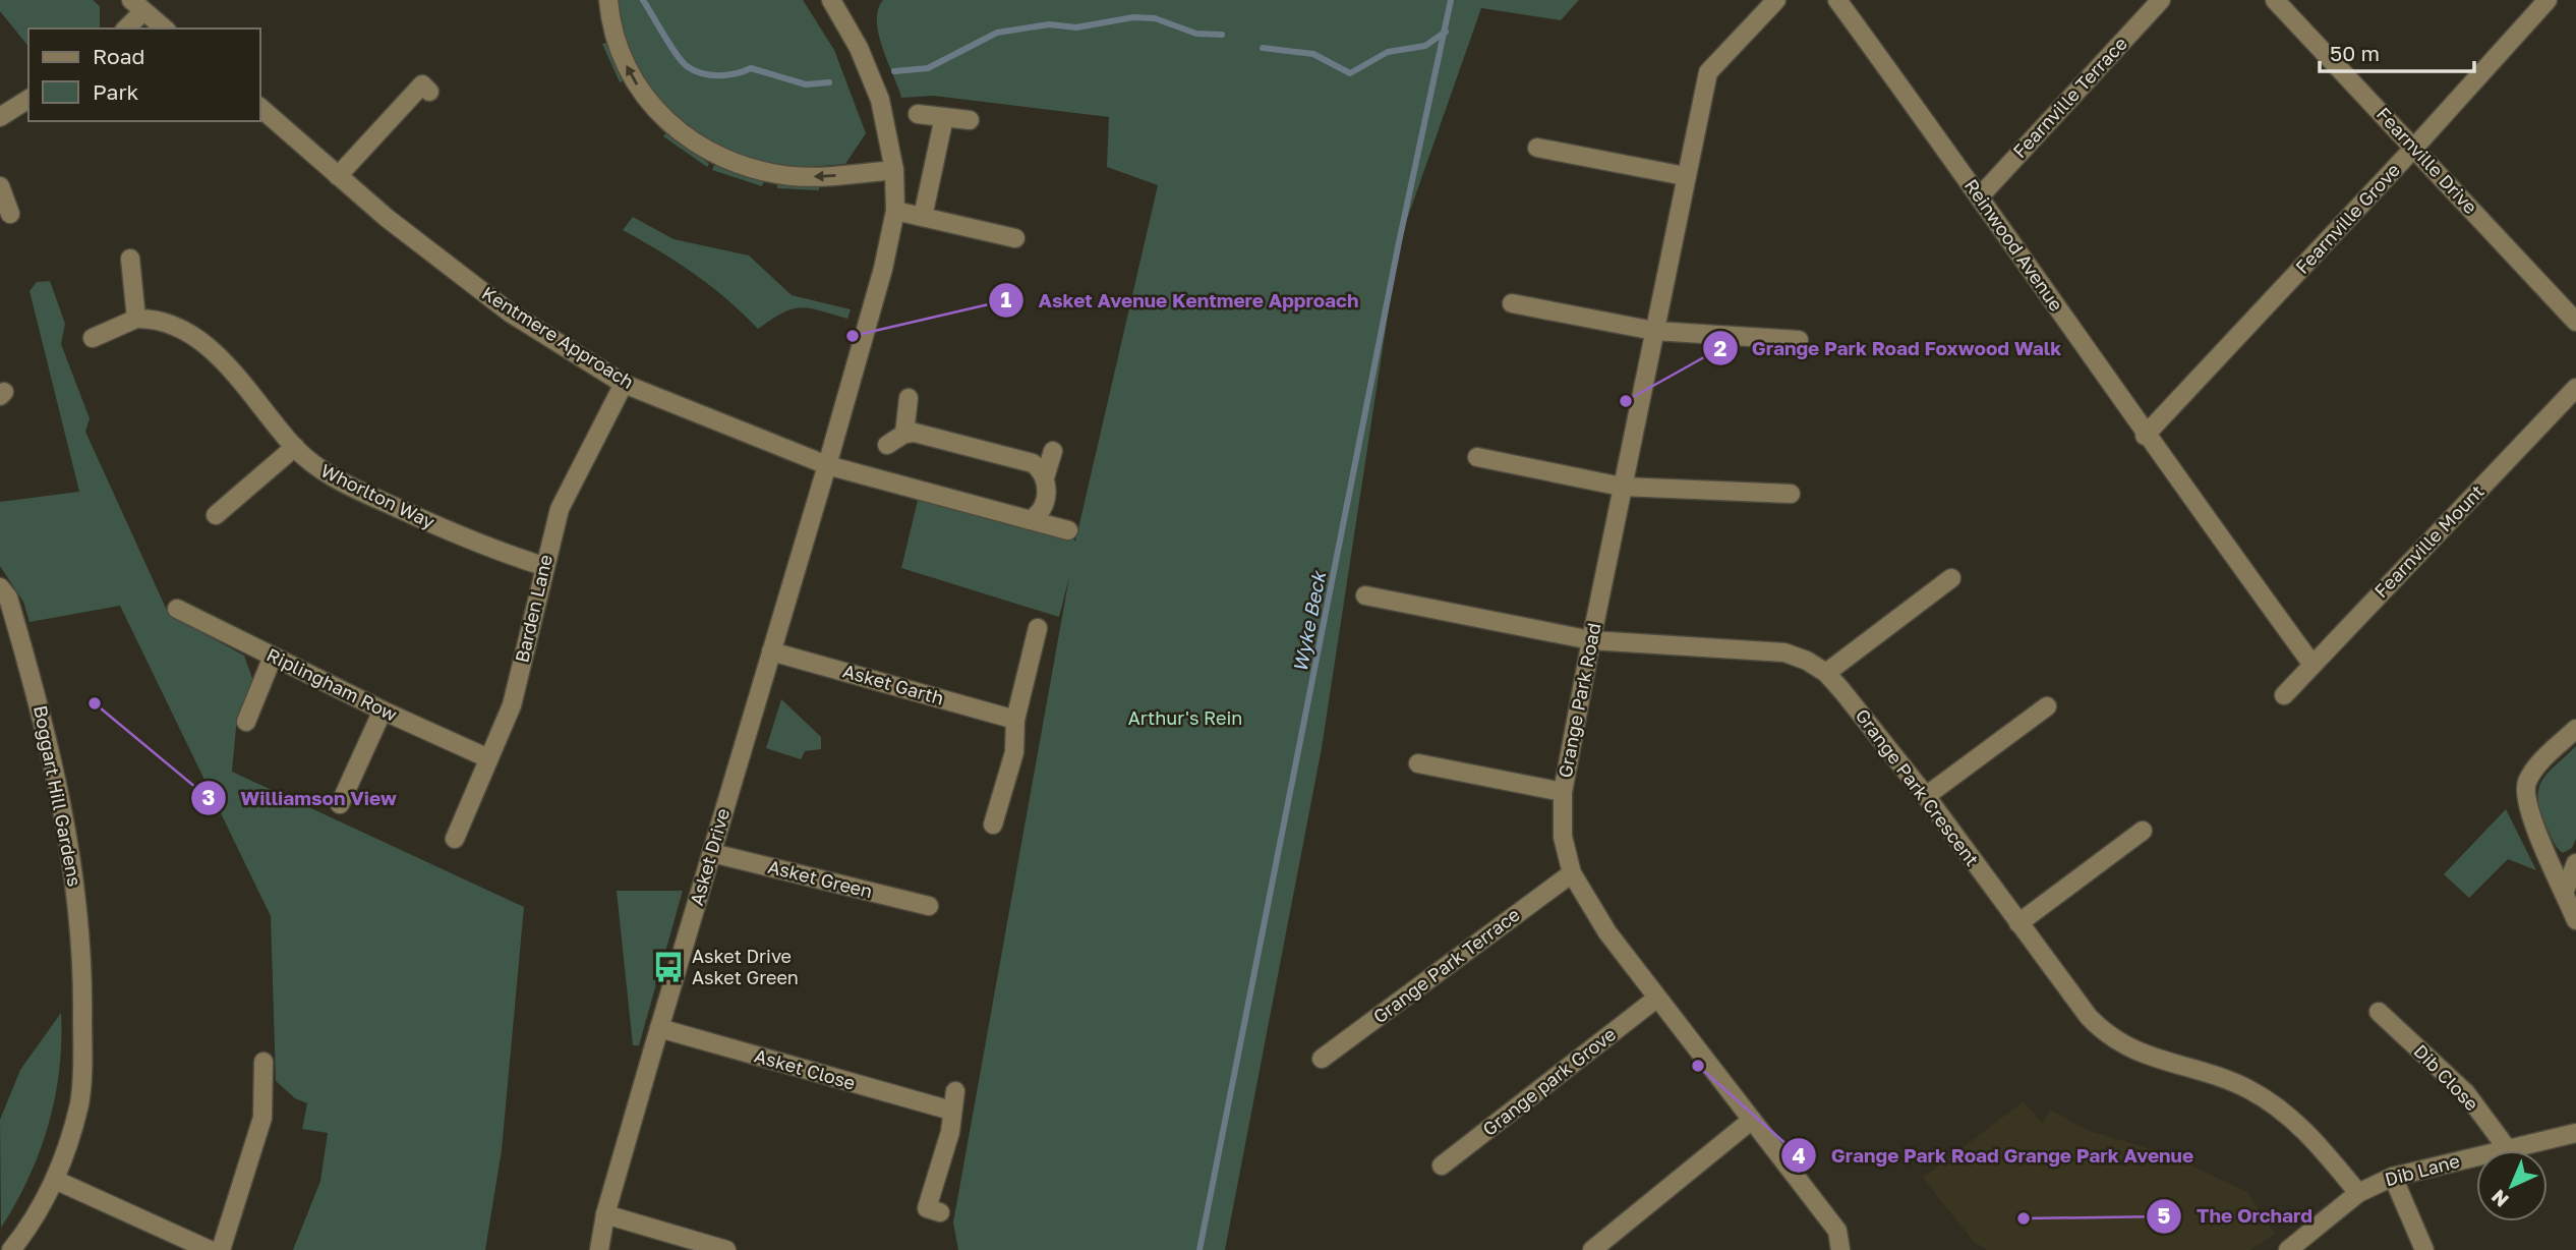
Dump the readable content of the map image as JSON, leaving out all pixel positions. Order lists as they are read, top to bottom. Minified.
{"streets":{"street":["Fearnville Terrace","Fearnville Drive","Fearnville Grove","Reinwood Avenue","Kentmere Approach","Whorlton Way","Fearnville Mount","Barden Lane","Riplingham Row","Asket Garth","Grange Park Road","Grange Park Crescent","Boggart Hill Gardens","Asket Drive","Asket Green","Grange Park Terrace","Asket Close","Dib Close","Grange park Grove","Dib Lane"]},"crossings":[["Fearnville Terrace","Reinwood Avenue"],["Fearnville Drive","Fearnville Grove"],["Fearnville Grove","Reinwood Avenue"],["Reinwood Avenue","Fearnville Mount"],["Kentmere Approach","Barden Lane"],["Kentmere Approach","Asket Drive"],["Whorlton Way","Barden Lane"],["Barden Lane","Riplingham Row"],["Asket Garth","Asket Drive"],["Grange Park Road","Grange Park Crescent"],["Grange Park Road","Grange Park Terrace"],["Grange Park Road","Grange park Grove"],["Grange Park Crescent","Dib Lane"],["Asket Drive","Asket Green"],["Asket Drive","Asket Close"],["Dib Close","Dib Lane"]],"water":["Wyke Beck"],"parks":["Arthur's Rein"],"places":{"other":["Asket Avenue Kentmere Approach","Grange Park Road Foxwood Walk","Williamson View","Grange Park Road Grange Park Avenue","The Orchard"],"bus stop":["Asket Drive Asket Green"]},"legend":["Road","Park"],"scale_bar":"50 m","north":"bottom left"}
